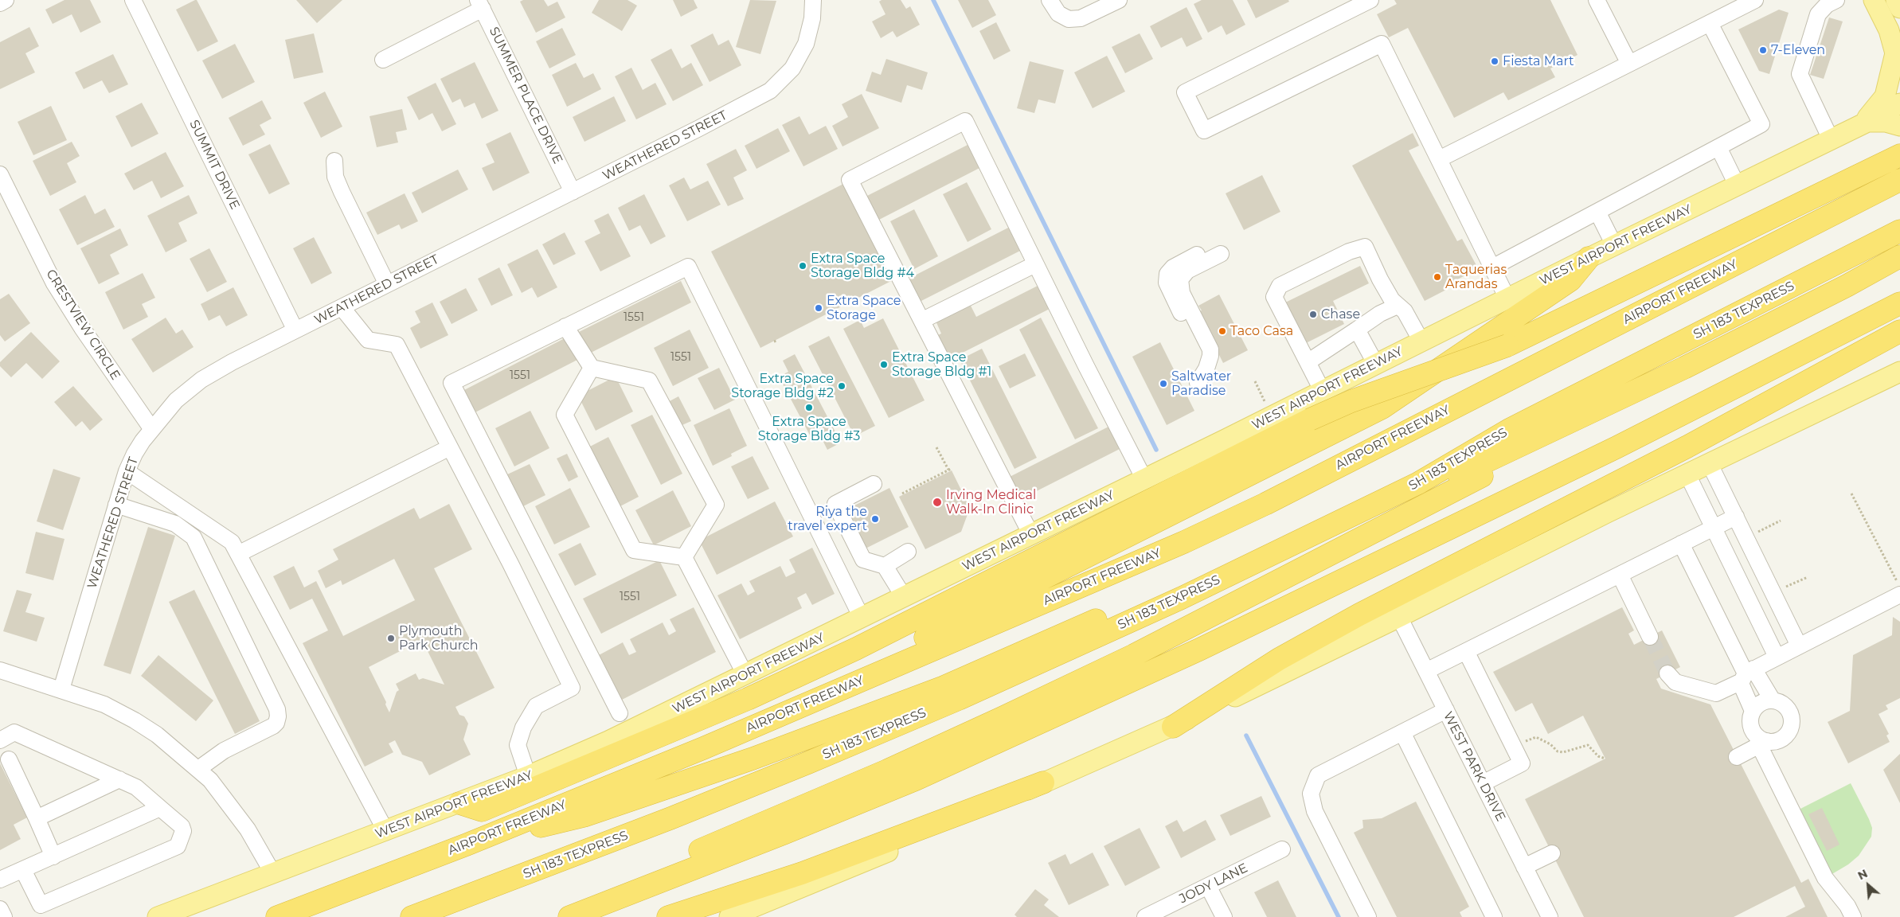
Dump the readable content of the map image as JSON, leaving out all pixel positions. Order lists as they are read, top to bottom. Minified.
{"streets":{"highway":["AIRPORT FREEWAY","SH 183 TEXPRESS"],"main road":["WEST AIRPORT FREEWAY"],"street":["SUMMER PLACE DRIVE","WEATHERED STREET","SUMMIT DRIVE","CRESTVIEW CIRCLE","WEST PARK DRIVE","JODY LANE"]},"crossings":[["SUMMER PLACE DRIVE","WEATHERED STREET"],["WEATHERED STREET","SUMMIT DRIVE"],["WEATHERED STREET","CRESTVIEW CIRCLE"]],"places":["7-Eleven","Fiesta Mart","Extra Space Storage Bldg #4","Taquerias Arandas","Extra Space Storage","Chase","Taco Casa","Extra Space Storage Bldg #1","Saltwater Paradise","Extra Space Storage Bldg #2","Extra Space Storage Bldg #3","Irving Medical Walk-In Clinic","Riya the travel expert","Plymouth Park Church"],"house_numbers":["1551","1551","1551","1551"],"north":"top left"}
